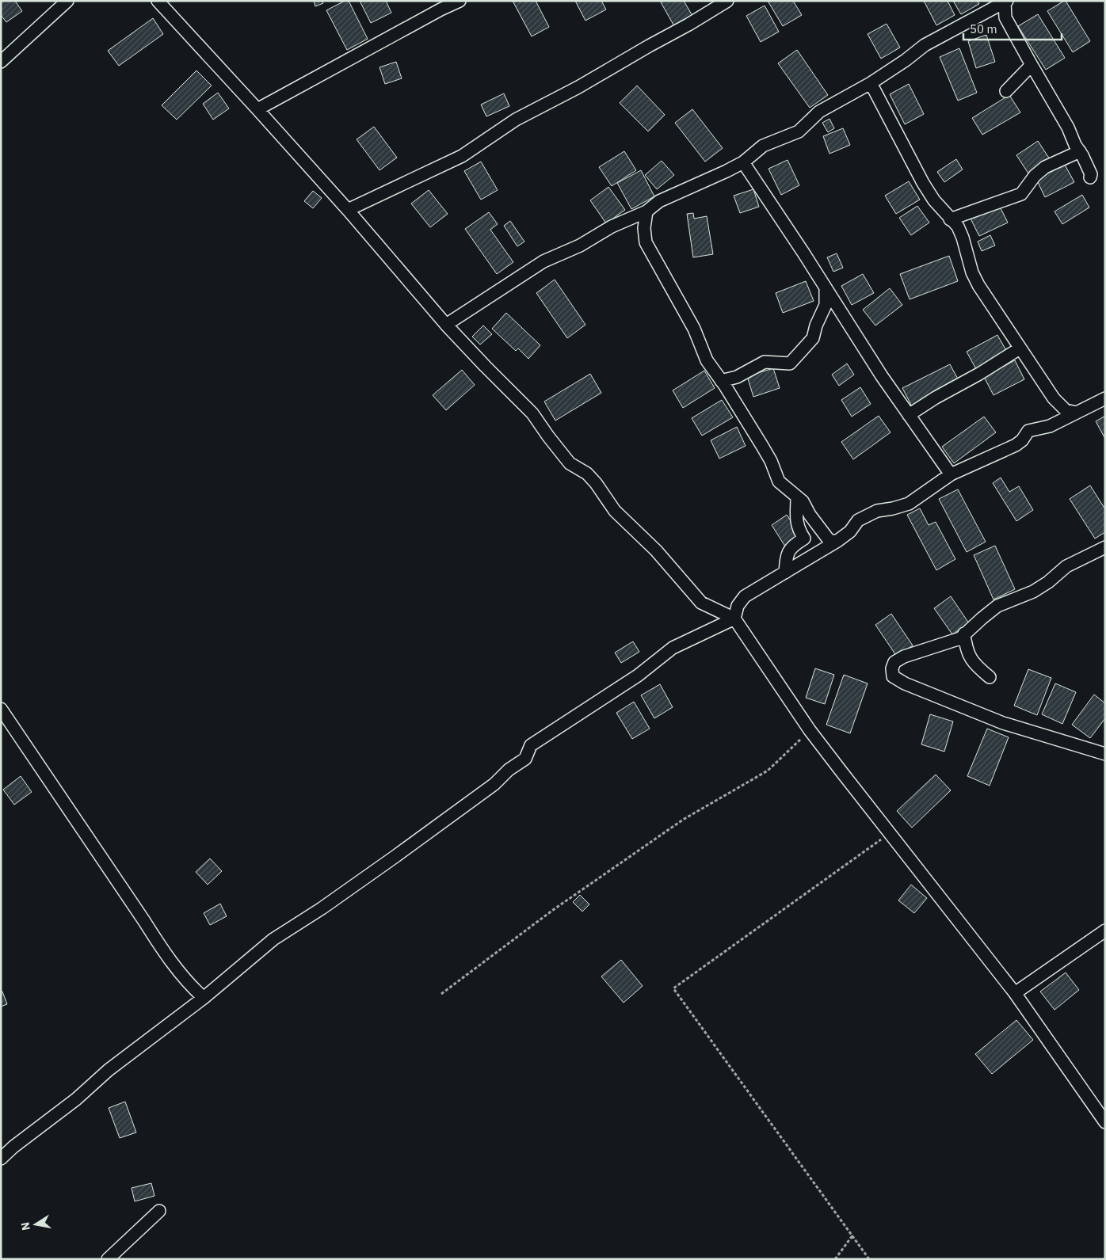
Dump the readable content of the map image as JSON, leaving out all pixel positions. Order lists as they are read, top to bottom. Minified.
{"scale_bar":"50 m","north":"left"}
